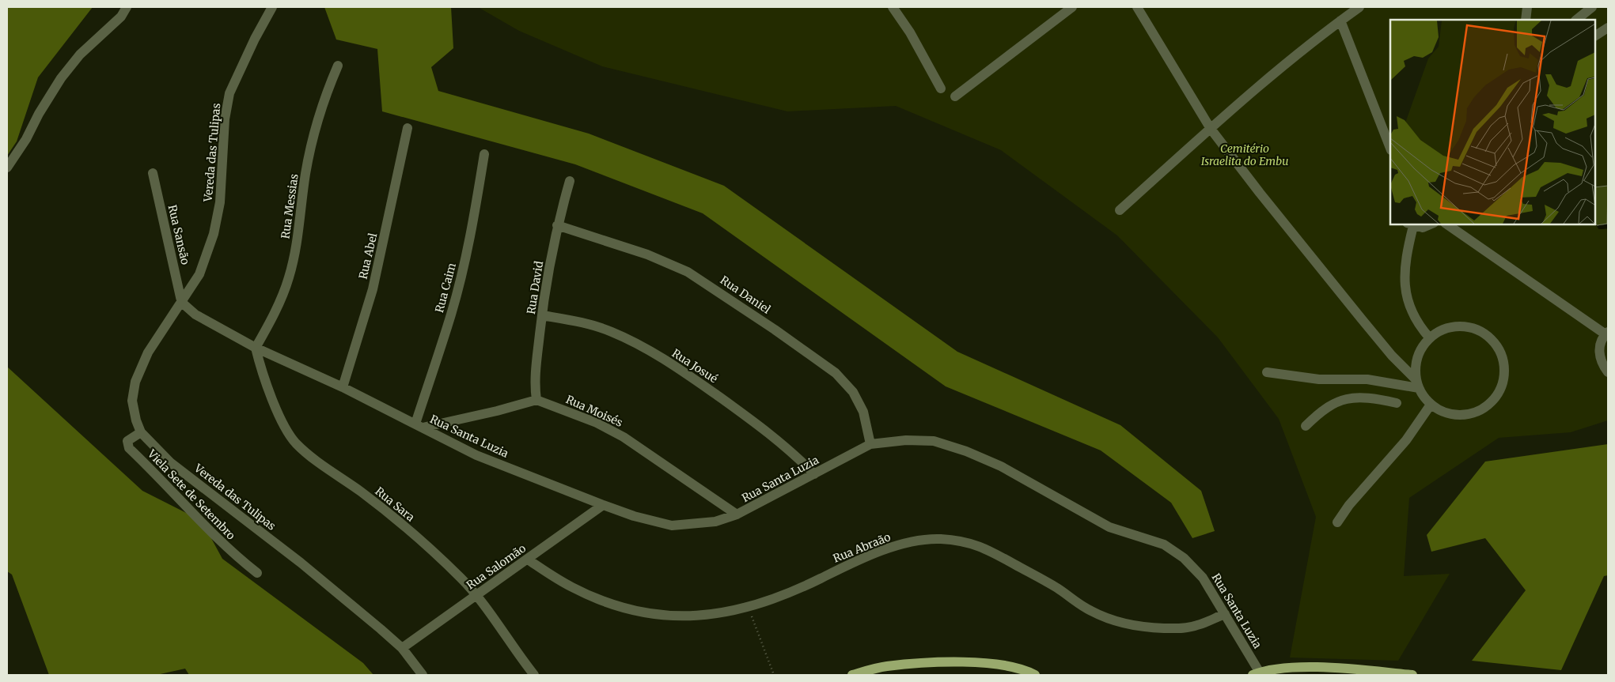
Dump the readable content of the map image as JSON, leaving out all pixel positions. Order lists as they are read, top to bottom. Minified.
{"streets":{"street":["Vereda das Tulipas","Rua Messias","Rua Sansão","Rua Abel","Rua Caim","Rua David","Rua Daniel","Rua Josué","Rua Moisés","Rua Santa Luzia","Viela Sete de Setembro","Rua Sara","Rua Abraão","Rua Salomão"]},"crossings":[["Vereda das Tulipas","Rua Sansão"],["Vereda das Tulipas","Viela Sete de Setembro"],["Vereda das Tulipas","Rua Salomão"],["Rua Messias","Rua Santa Luzia"],["Rua Messias","Rua Sara"],["Rua Abel","Rua Santa Luzia"],["Rua Caim","Rua Santa Luzia"],["Rua David","Rua Daniel"],["Rua David","Rua Josué"],["Rua David","Rua Moisés"],["Rua Daniel","Rua Santa Luzia"],["Rua Josué","Rua Santa Luzia"],["Rua Moisés","Rua Santa Luzia"],["Rua Santa Luzia","Rua Sara"],["Rua Santa Luzia","Rua Abraão"],["Rua Santa Luzia","Rua Salomão"],["Rua Sara","Rua Salomão"],["Rua Abraão","Rua Salomão"]],"parks":["Cemitério Israelita do Embu"]}
